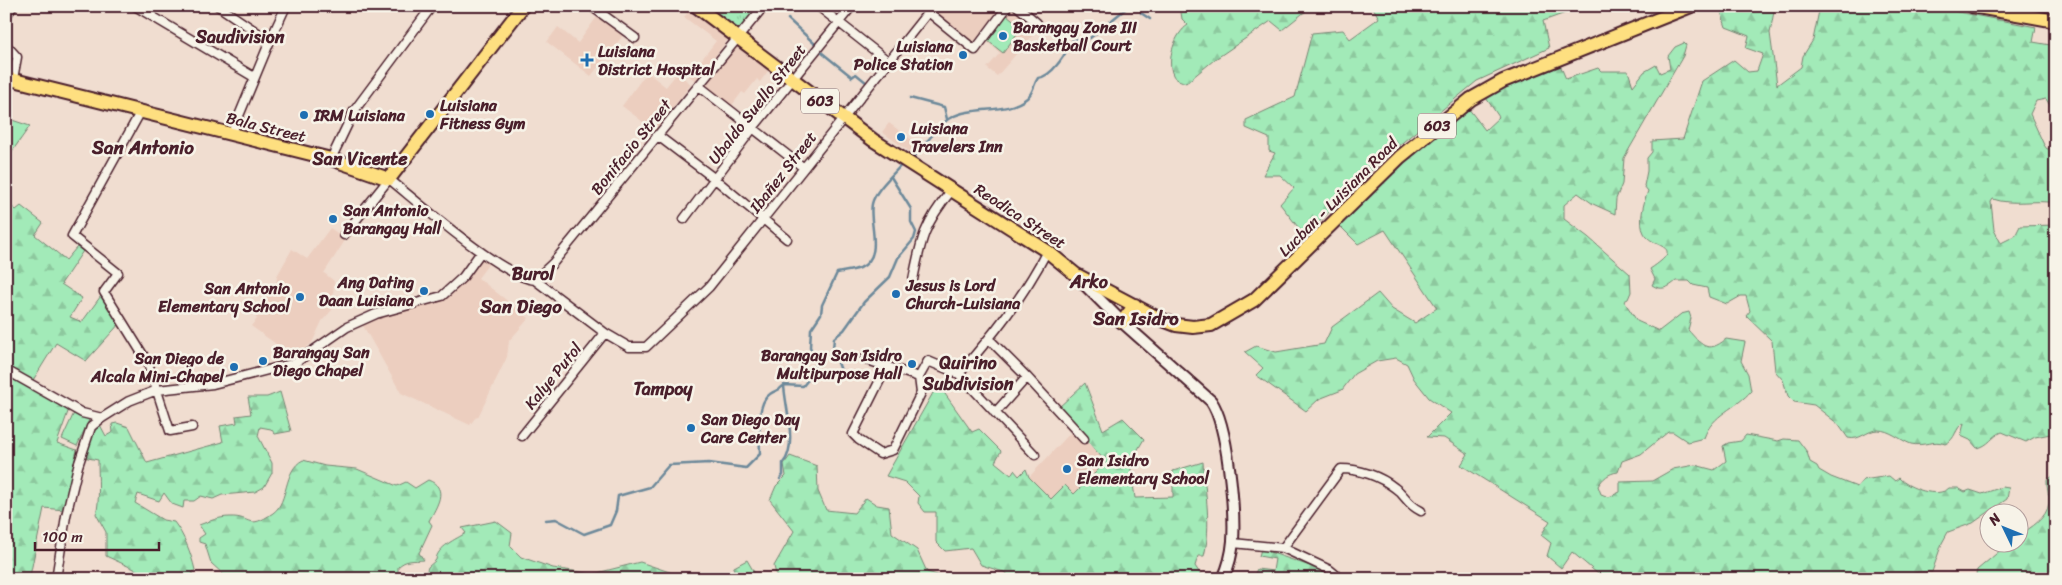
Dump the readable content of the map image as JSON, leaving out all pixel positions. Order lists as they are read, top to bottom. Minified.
{"streets":{"main road":["603","Bala Street","Lucban - Luisiana Road","Reodica Street"],"street":["Ubaldo Suello Street","Bonifacio Street","Ibañez Street","Kalye Putol"]},"crossings":[["603","Ubaldo Suello Street"],["603","Bonifacio Street"],["603","Ibañez Street"],["603","Reodica Street"],["Bala Street","Bonifacio Street"],["Bala Street","Ibañez Street"],["Bala Street","Kalye Putol"],["Ibañez Street","Reodica Street"],["Lucban - Luisiana Road","Reodica Street"]],"districts":["Saudivision","San Antonio","San Vicente","Burol","Arko","San Diego","San Isidro","Quirino Subdivision","Tampoy"],"places":{"other":["Barangay Zone III Basketball Court","Luisiana Police Station","Luisiana Fitness Gym","IRM Luisiana","Luisiana Travelers Inn","San Antonio Barangay Hall","Ang Dating Daan Luisiana","Jesus is Lord Church-Luisiana","San Antonio Elementary School","Barangay San Diego Chapel","Barangay San Isidro Multipurpose Hall","San Diego de Alcala Mini-Chapel","San Diego Day Care Center","San Isidro Elementary School"],"health":["Luisiana District Hospital"]},"scale_bar":"100 m","north":"top left"}
